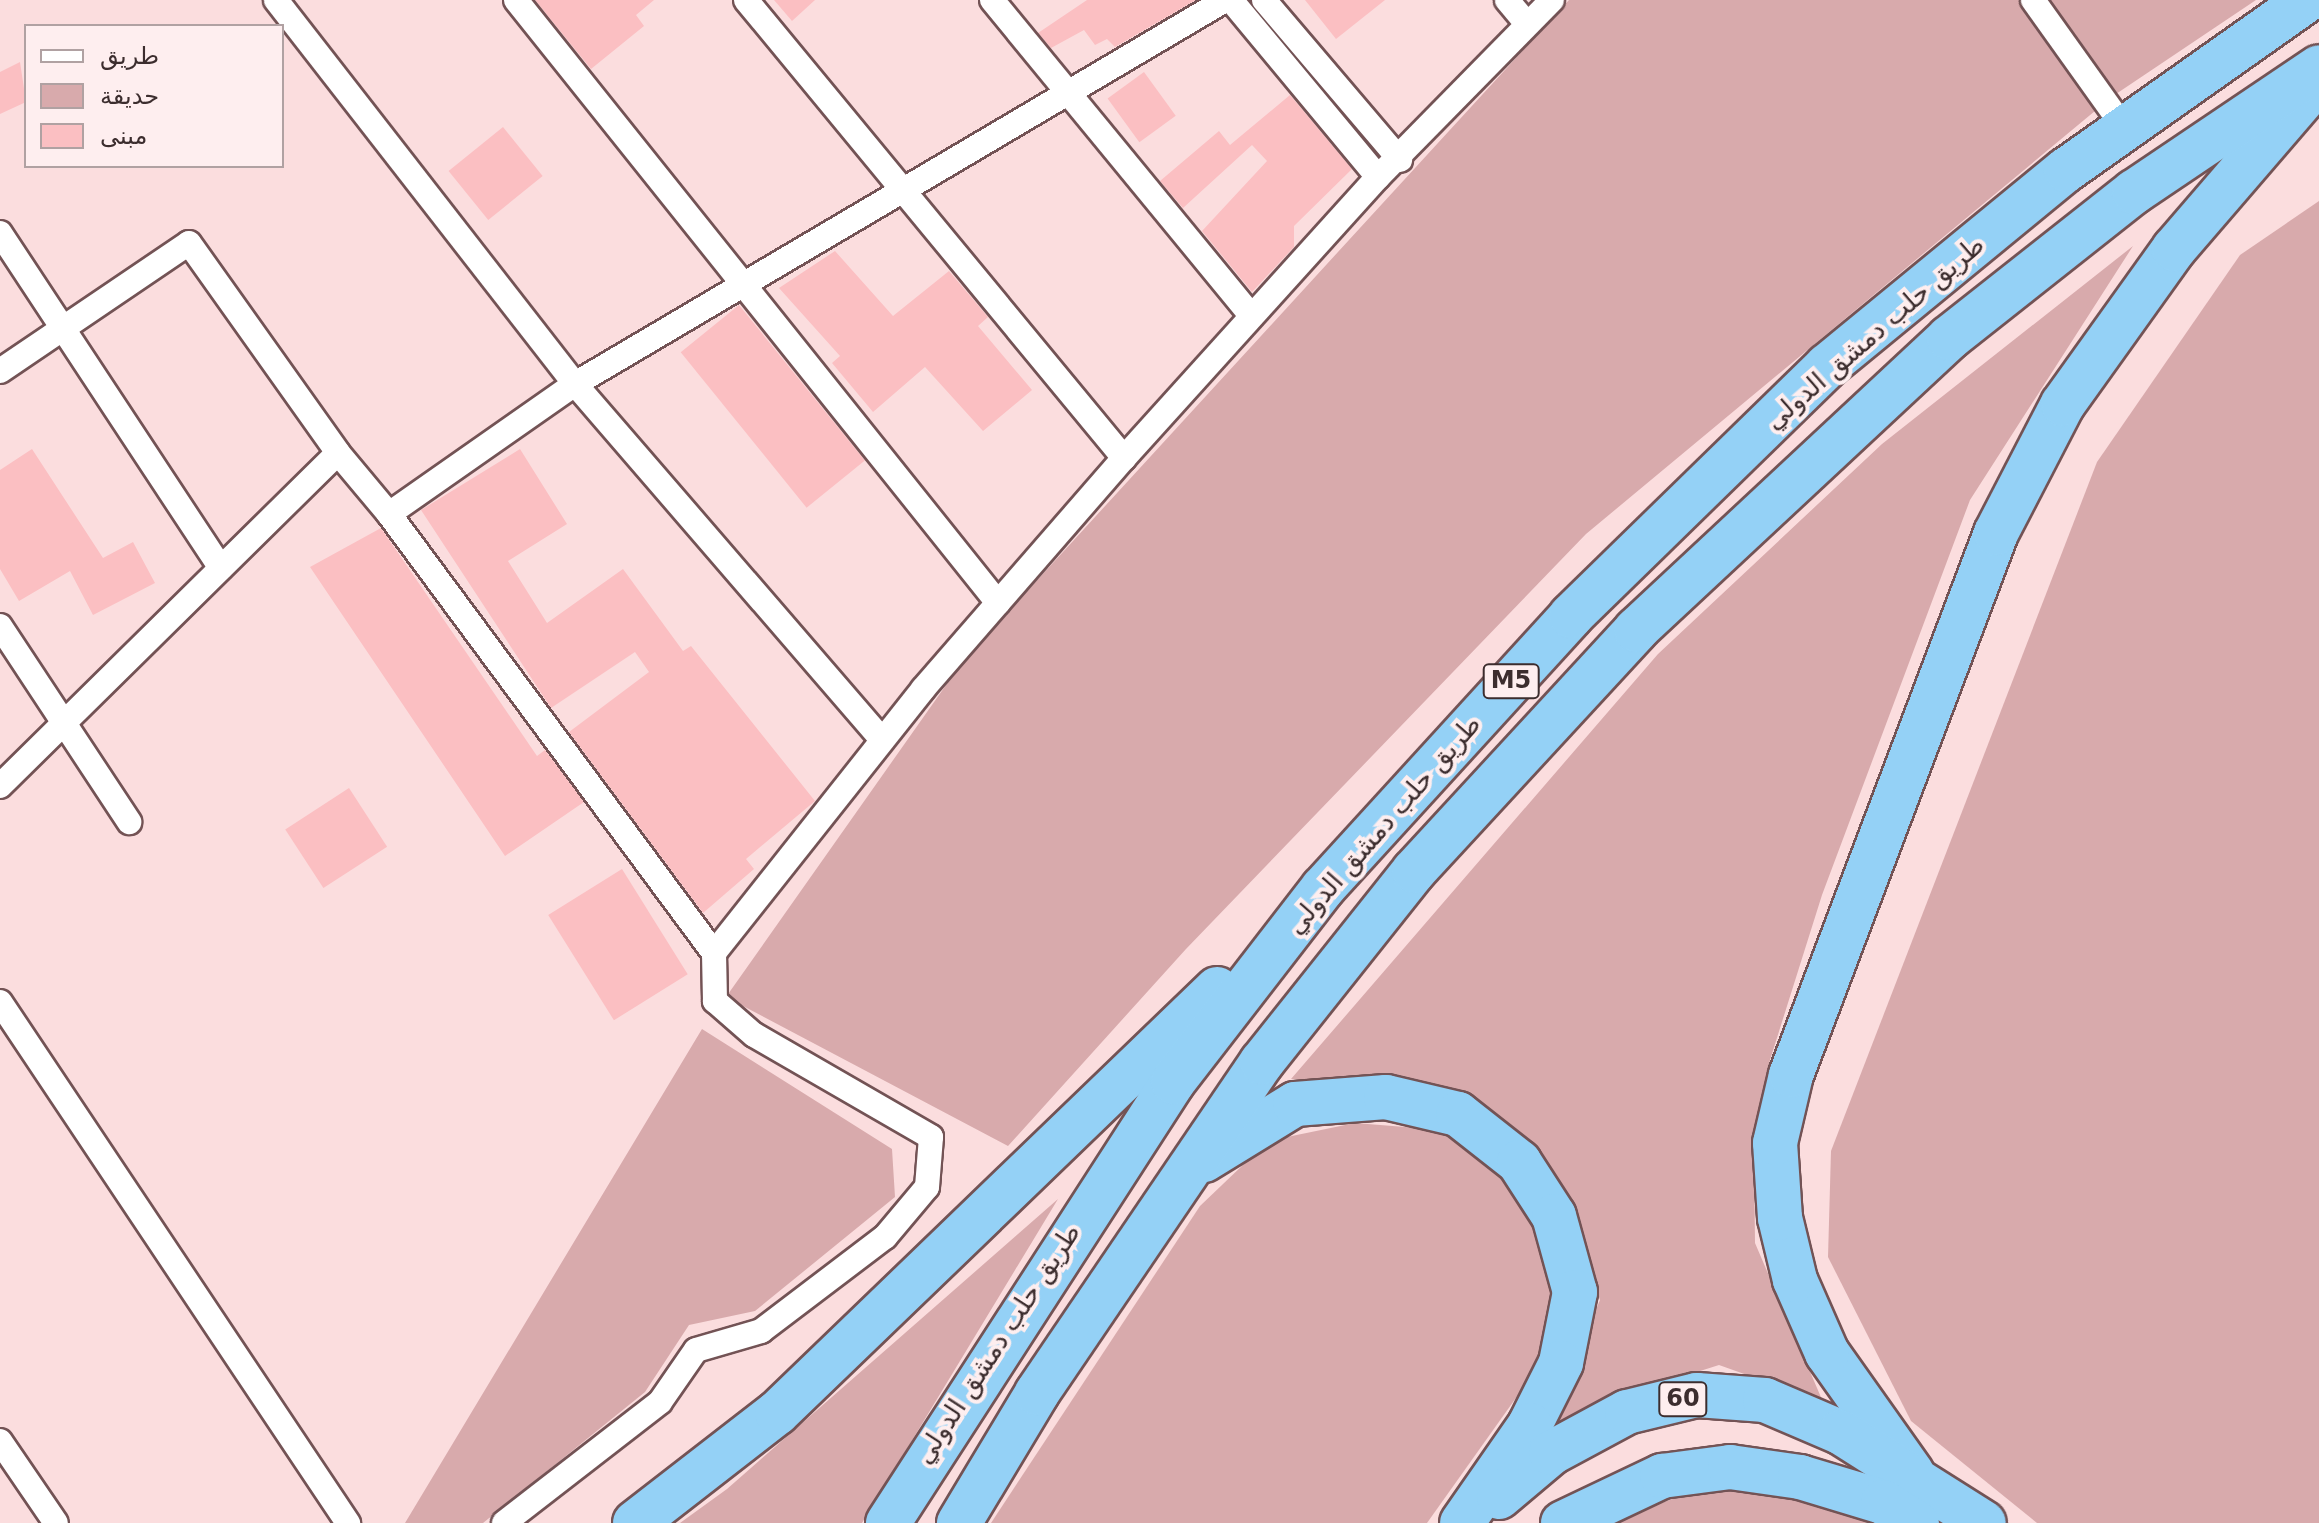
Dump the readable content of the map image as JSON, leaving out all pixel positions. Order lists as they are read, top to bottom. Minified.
{"streets":{"highway":["طريق حلب دمشق الدولي","M5","60"]},"legend":["طريق","حديقة","مبنى"]}
